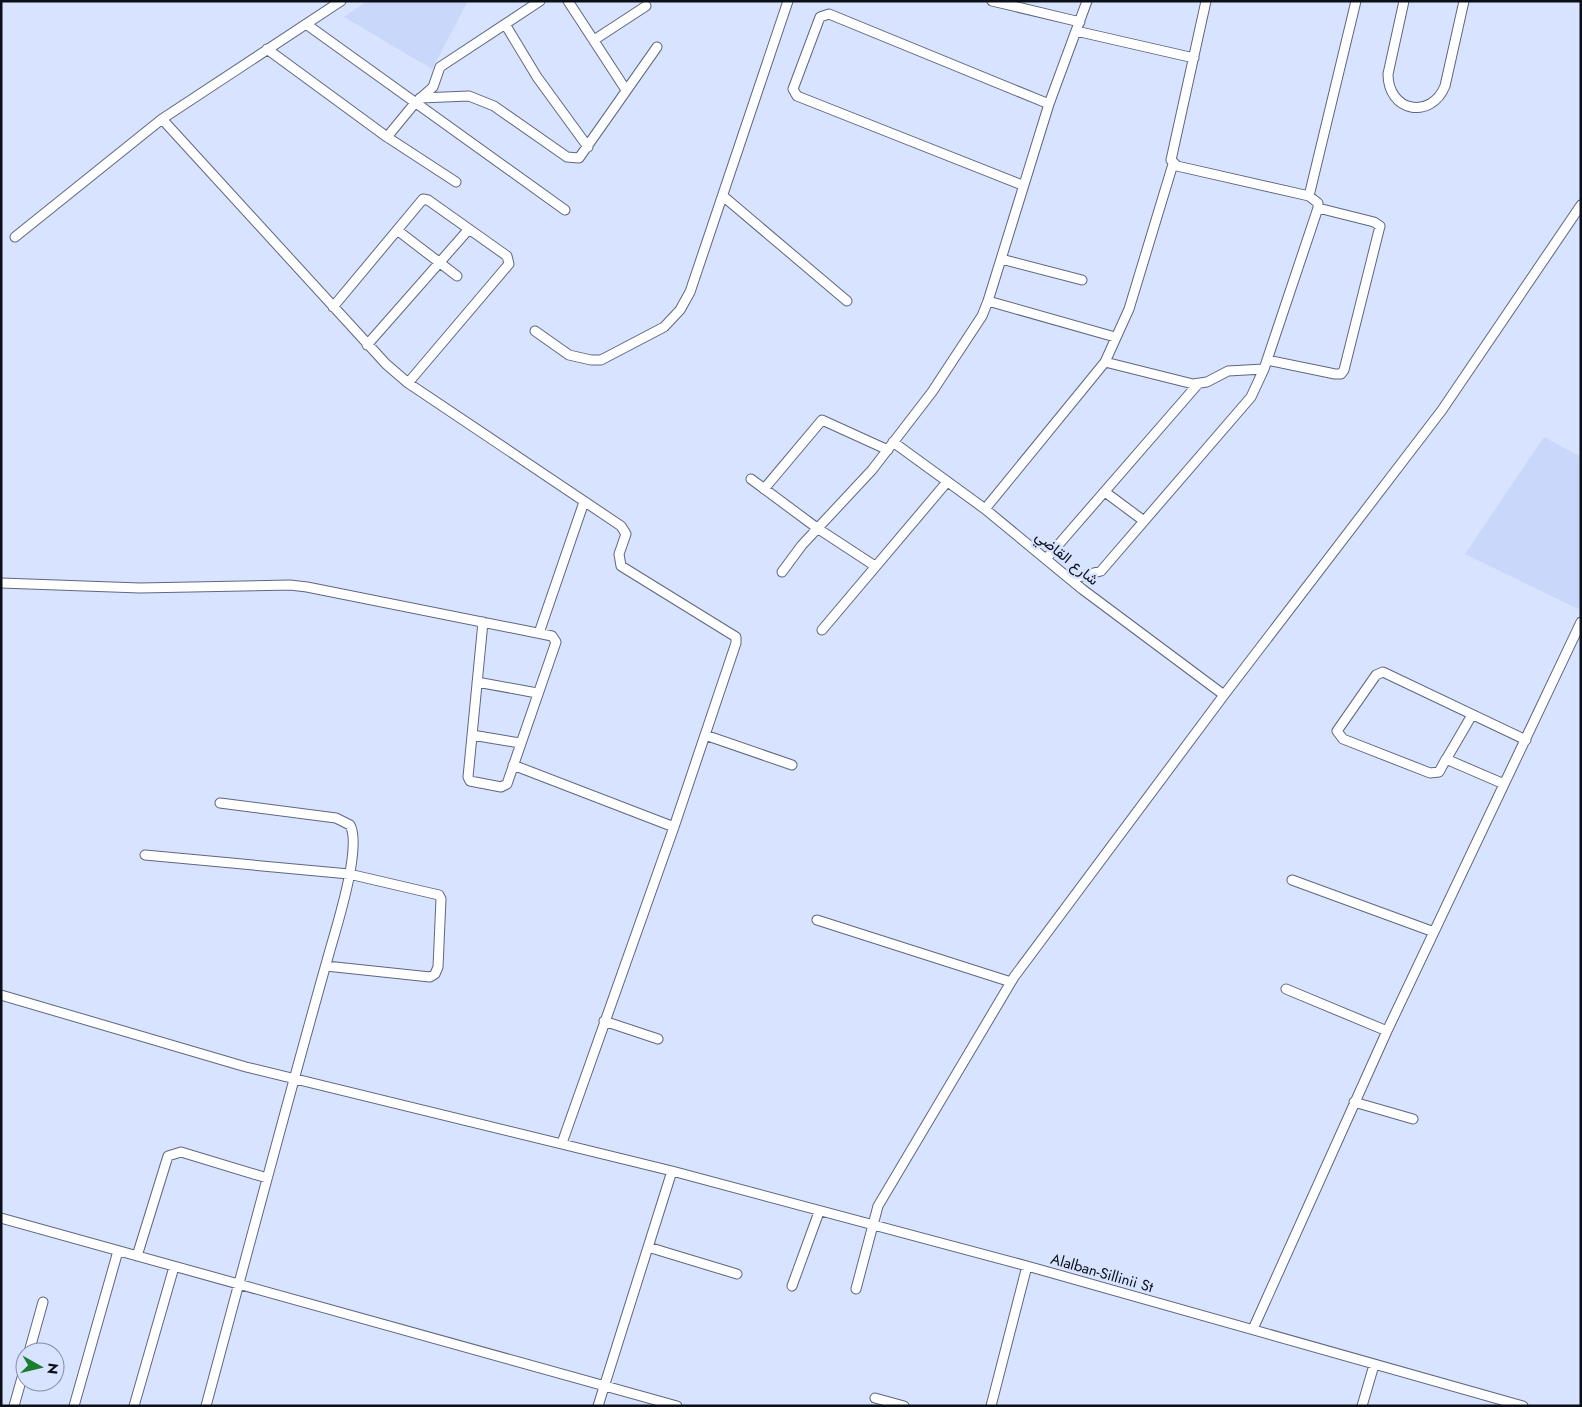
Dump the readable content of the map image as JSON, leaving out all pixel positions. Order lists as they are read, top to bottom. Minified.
{"streets":{"street":["شارع القاضي","Alalban-Sillinii St"]},"north":"right"}
